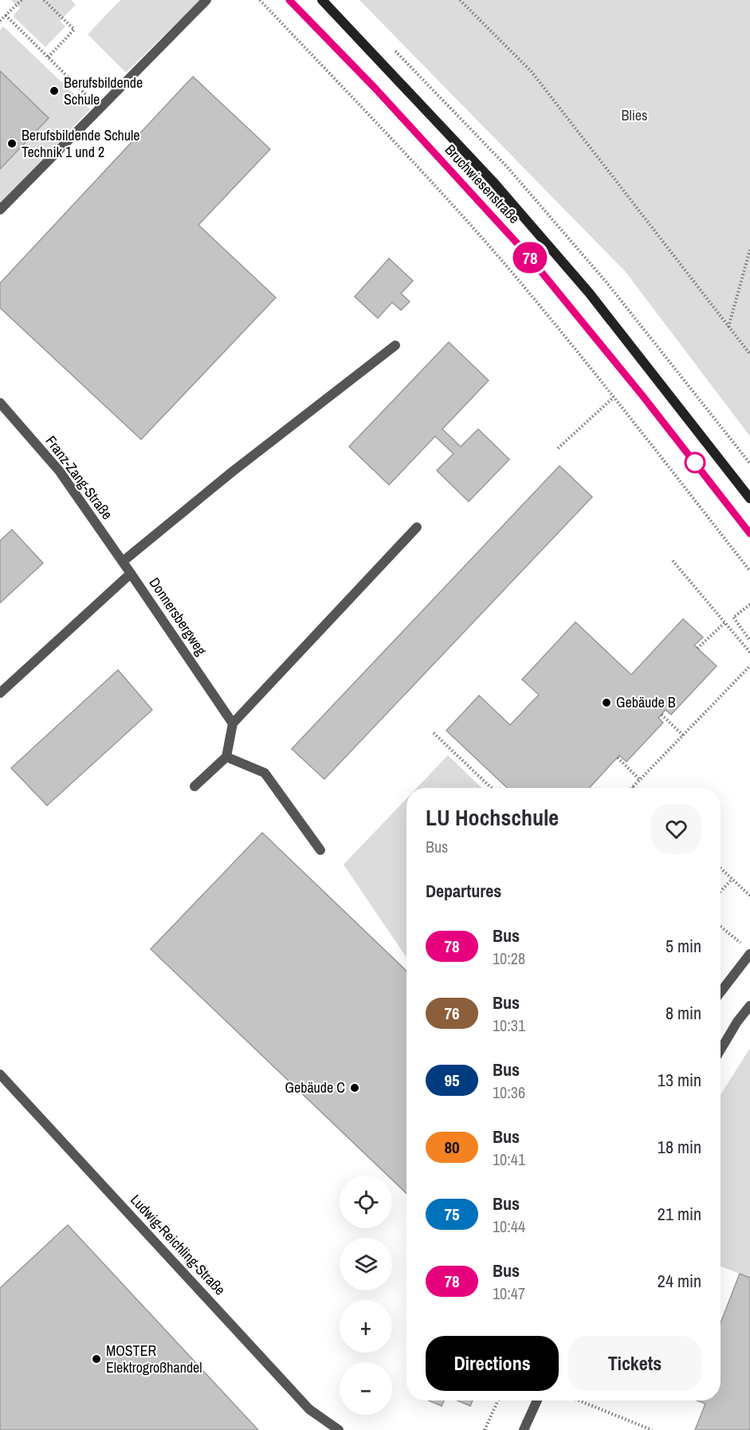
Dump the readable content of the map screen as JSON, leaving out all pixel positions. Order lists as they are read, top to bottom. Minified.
{"streets":{"main road":["Bruchwiesenstraße"],"street":["Franz-Zang-Straße","Donnersbergweg","Ludwig-Reichling-Straße"]},"crossings":[["Franz-Zang-Straße","Donnersbergweg"]],"parks":["Blies"],"places":["Berufsbildende Schule","Berufsbildende Schule Technik 1 und 2","Gebäude B","Gebäude C","MOSTER Elektrogroßhandel"],"lines":["bus line 78"],"page":{"on_map":"78","heading":[["LU Hochschule","Bus"],"Departures"],"list":[{"mark":"78","name":"Bus","note":"10:28","value":"5 min"},{"mark":"76","name":"Bus","note":"10:31","value":"8 min"},{"mark":"95","name":"Bus","note":"10:36","value":"13 min"},{"mark":"80","name":"Bus","note":"10:41","value":"18 min"},{"mark":"75","name":"Bus","note":"10:44","value":"21 min"},{"mark":"78","name":"Bus","note":"10:47","value":"24 min"}],"map_buttons":["+","−"],"buttons":["Directions","Tickets"]}}
